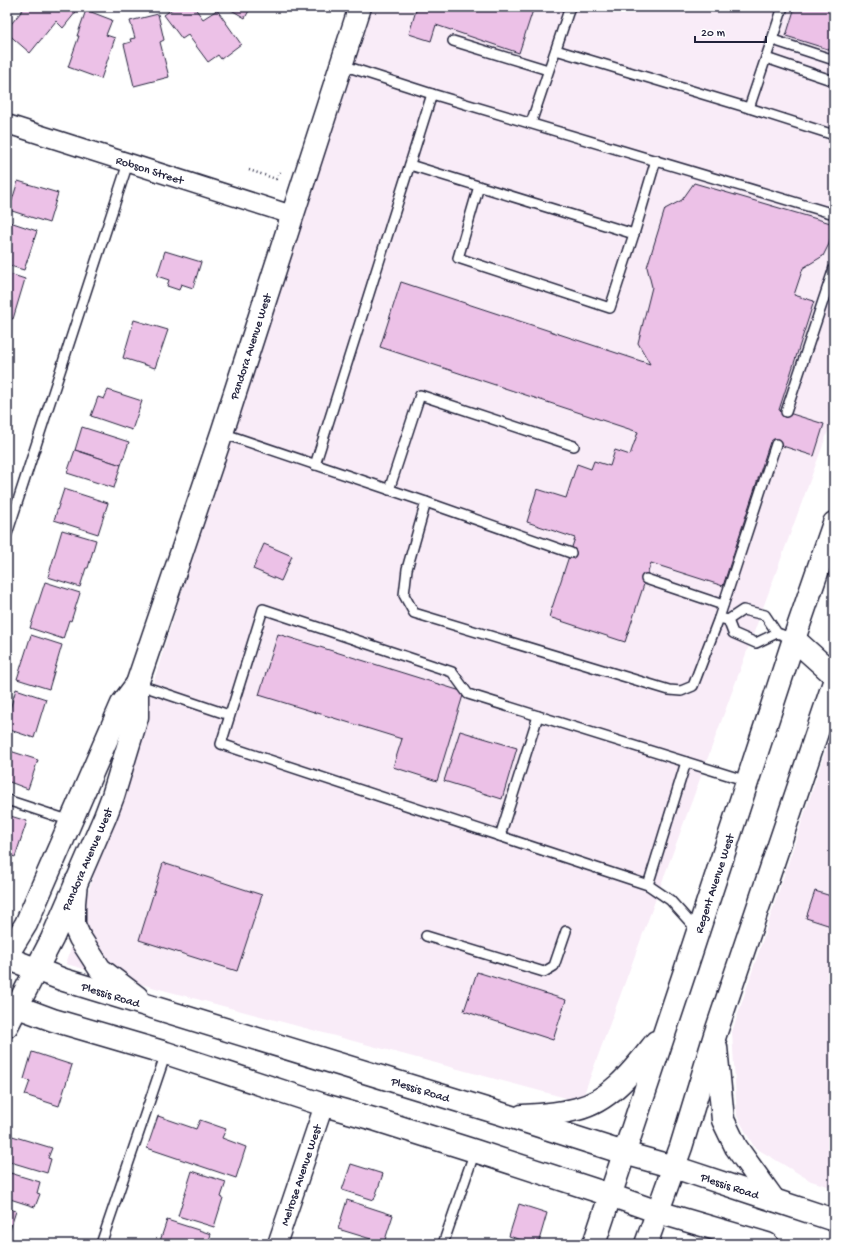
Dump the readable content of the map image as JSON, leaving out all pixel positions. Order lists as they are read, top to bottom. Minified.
{"streets":{"main road":["Pandora Avenue West","Regent Avenue West","Plessis Road"],"street":["Robson Street","Melrose Avenue West"]},"crossings":[["Robson Street","Pandora Avenue West"],["Pandora Avenue West","Plessis Road"],["Regent Avenue West","Plessis Road"]],"scale_bar":"20 m"}
